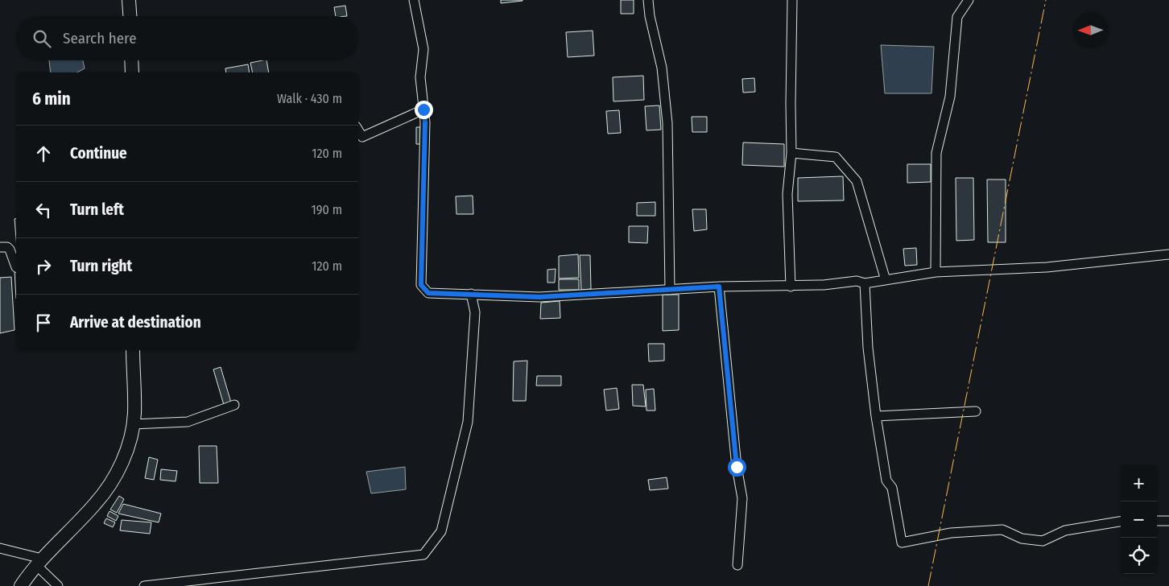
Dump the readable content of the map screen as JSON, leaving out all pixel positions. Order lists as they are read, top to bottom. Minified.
{"north":"left","page":{"search":"Search here","heading":["6 min","Walk · 430 m"],"list":[["Continue","120 m"],["Turn left","190 m"],["Turn right","120 m"],"Arrive at destination"],"map_buttons":["+","−"]}}
